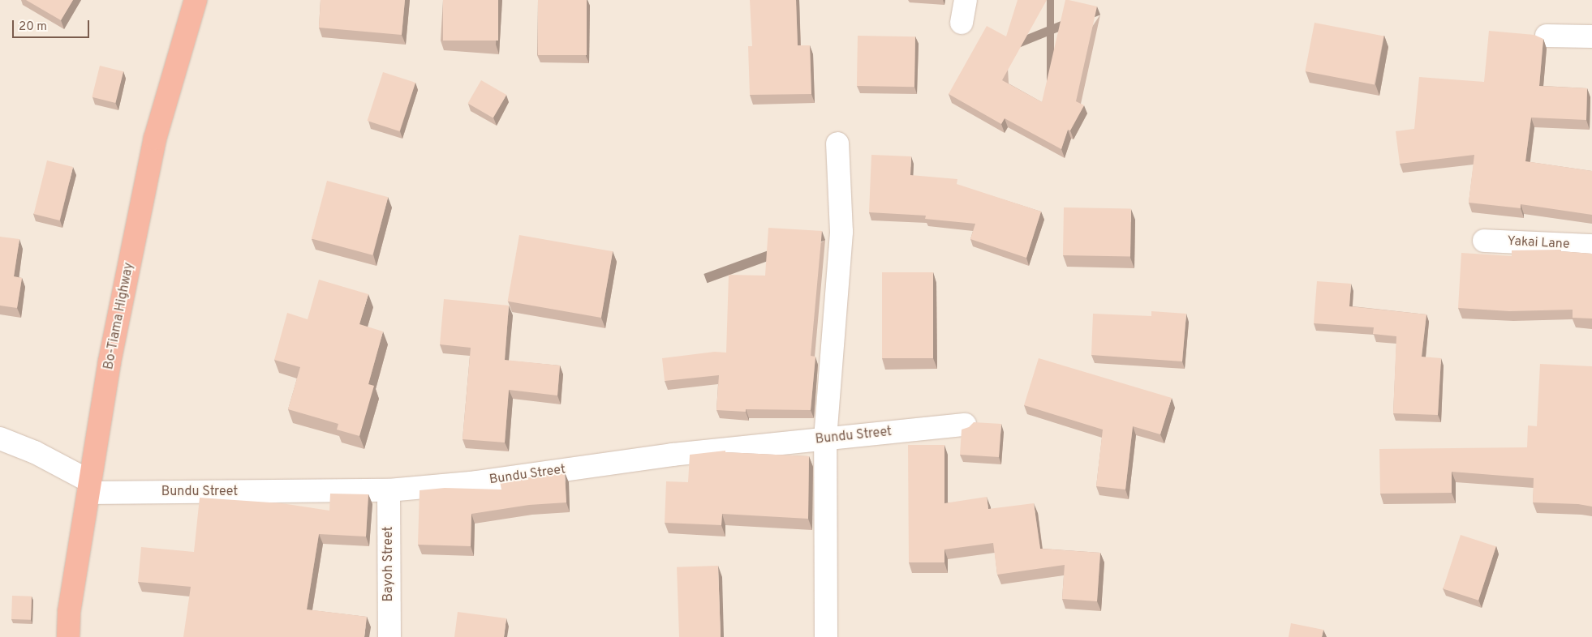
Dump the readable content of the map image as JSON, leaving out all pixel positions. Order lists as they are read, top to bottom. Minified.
{"streets":{"highway":["Bo-Tiama Highway"],"street":["Yakai Lane","Bundu Street","Bayoh Street"]},"crossings":[["Bo-Tiama Highway","Bundu Street"],["Bundu Street","Bayoh Street"]],"scale_bar":"20 m"}
